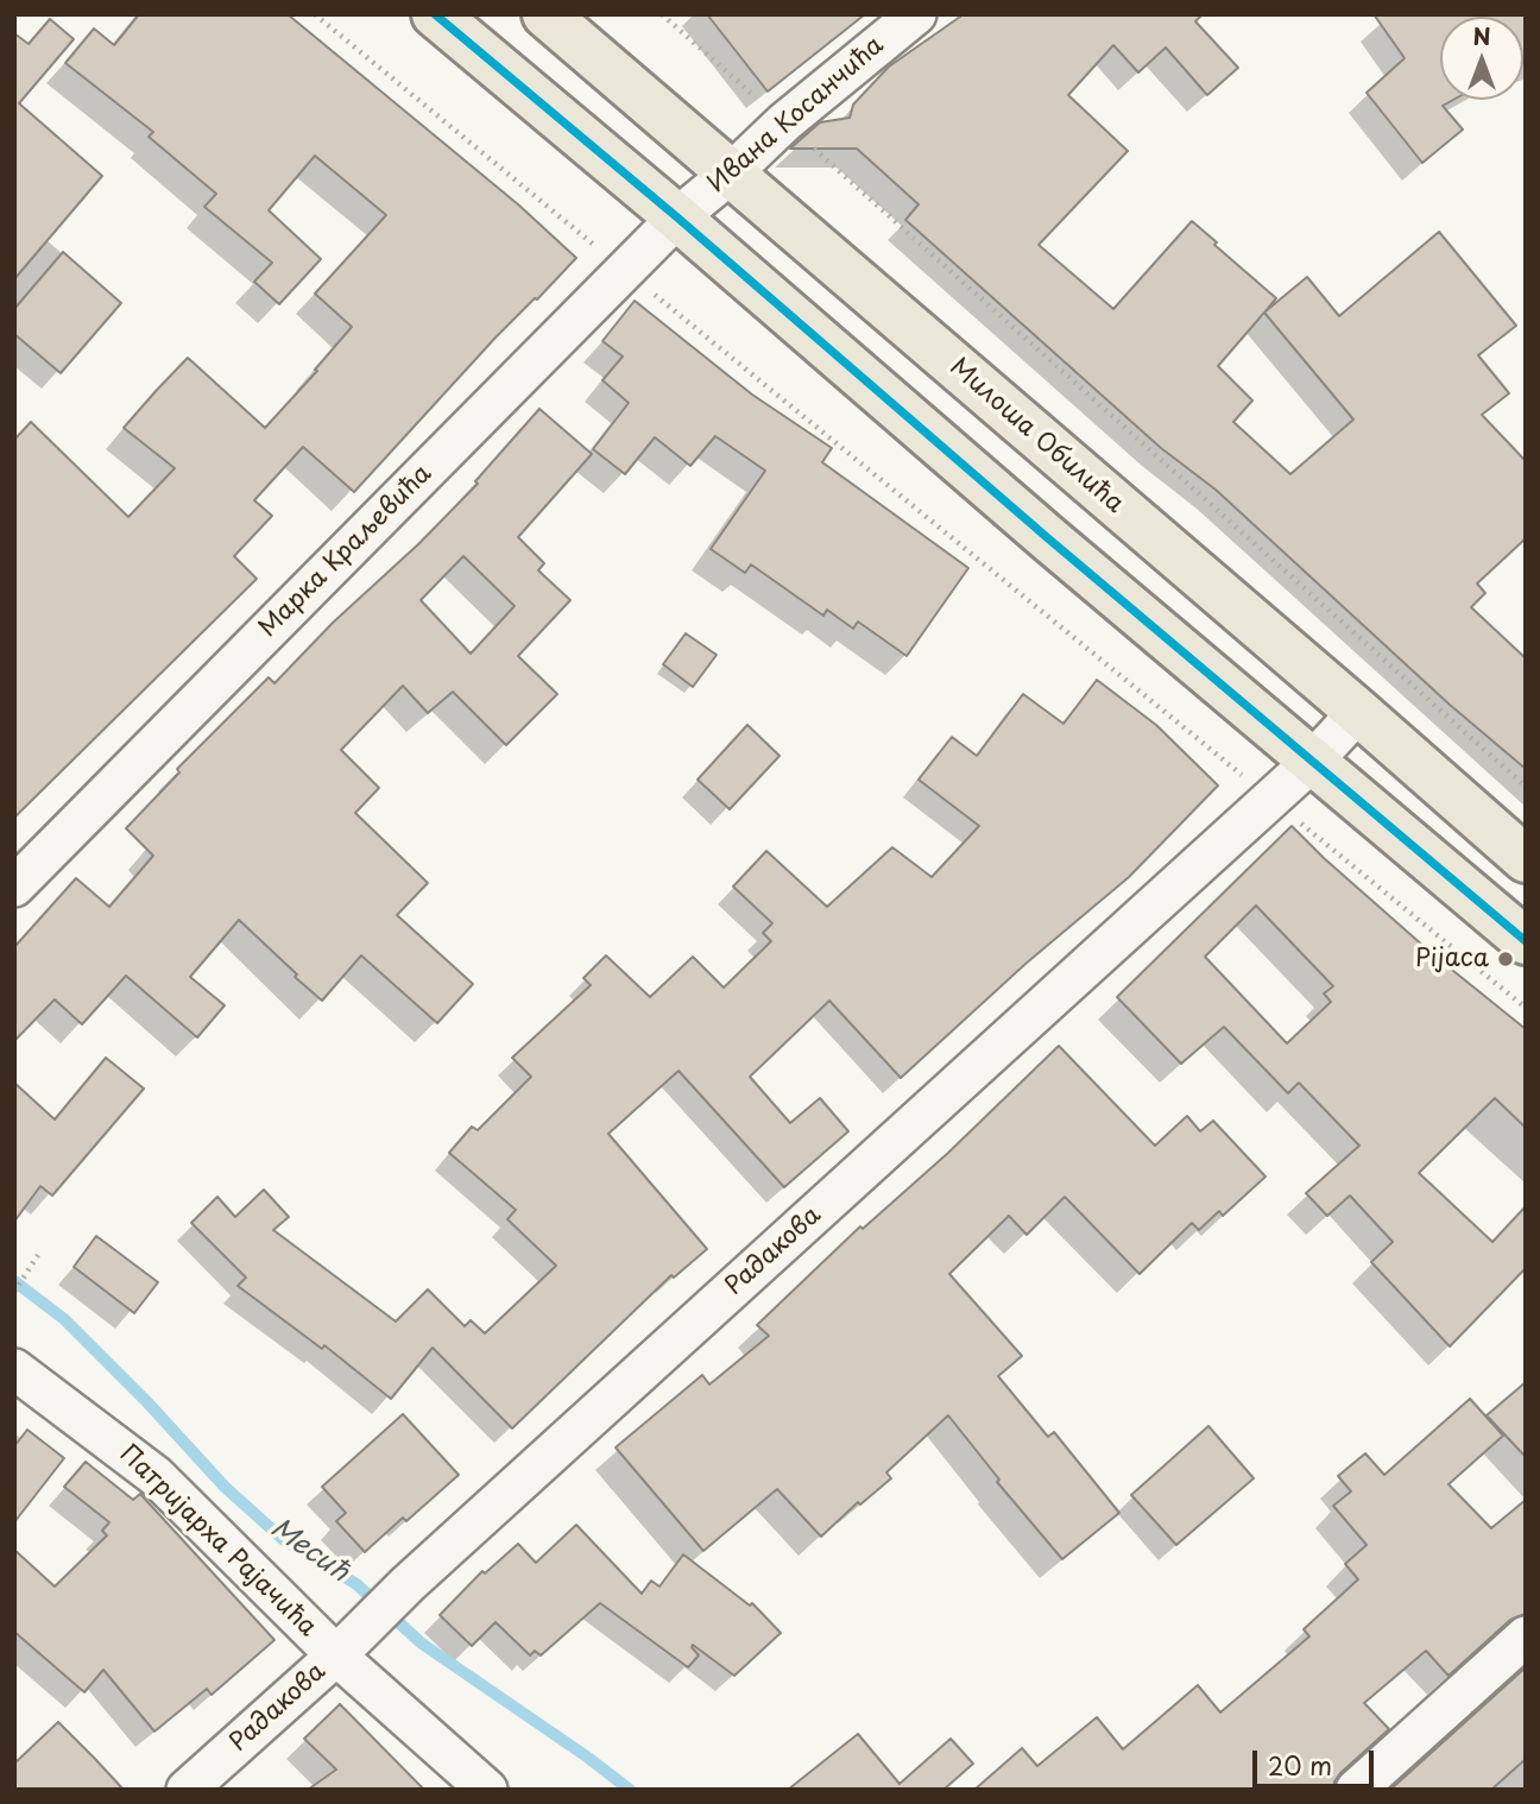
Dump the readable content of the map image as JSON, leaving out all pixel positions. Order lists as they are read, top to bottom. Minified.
{"streets":{"main road":["Милоша Обилића"],"street":["Ивана Косанчића","Марка Краљевића","Радакова","Патријарха Рајачића"]},"crossings":[["Ивана Косанчића","Милоша Обилића"],["Ивана Косанчића","Марка Краљевића"],["Милоша Обилића","Радакова"],["Радакова","Патријарха Рајачића"]],"water":["Месић"],"places":["Pijaca"],"scale_bar":"20 m","north":"top"}
